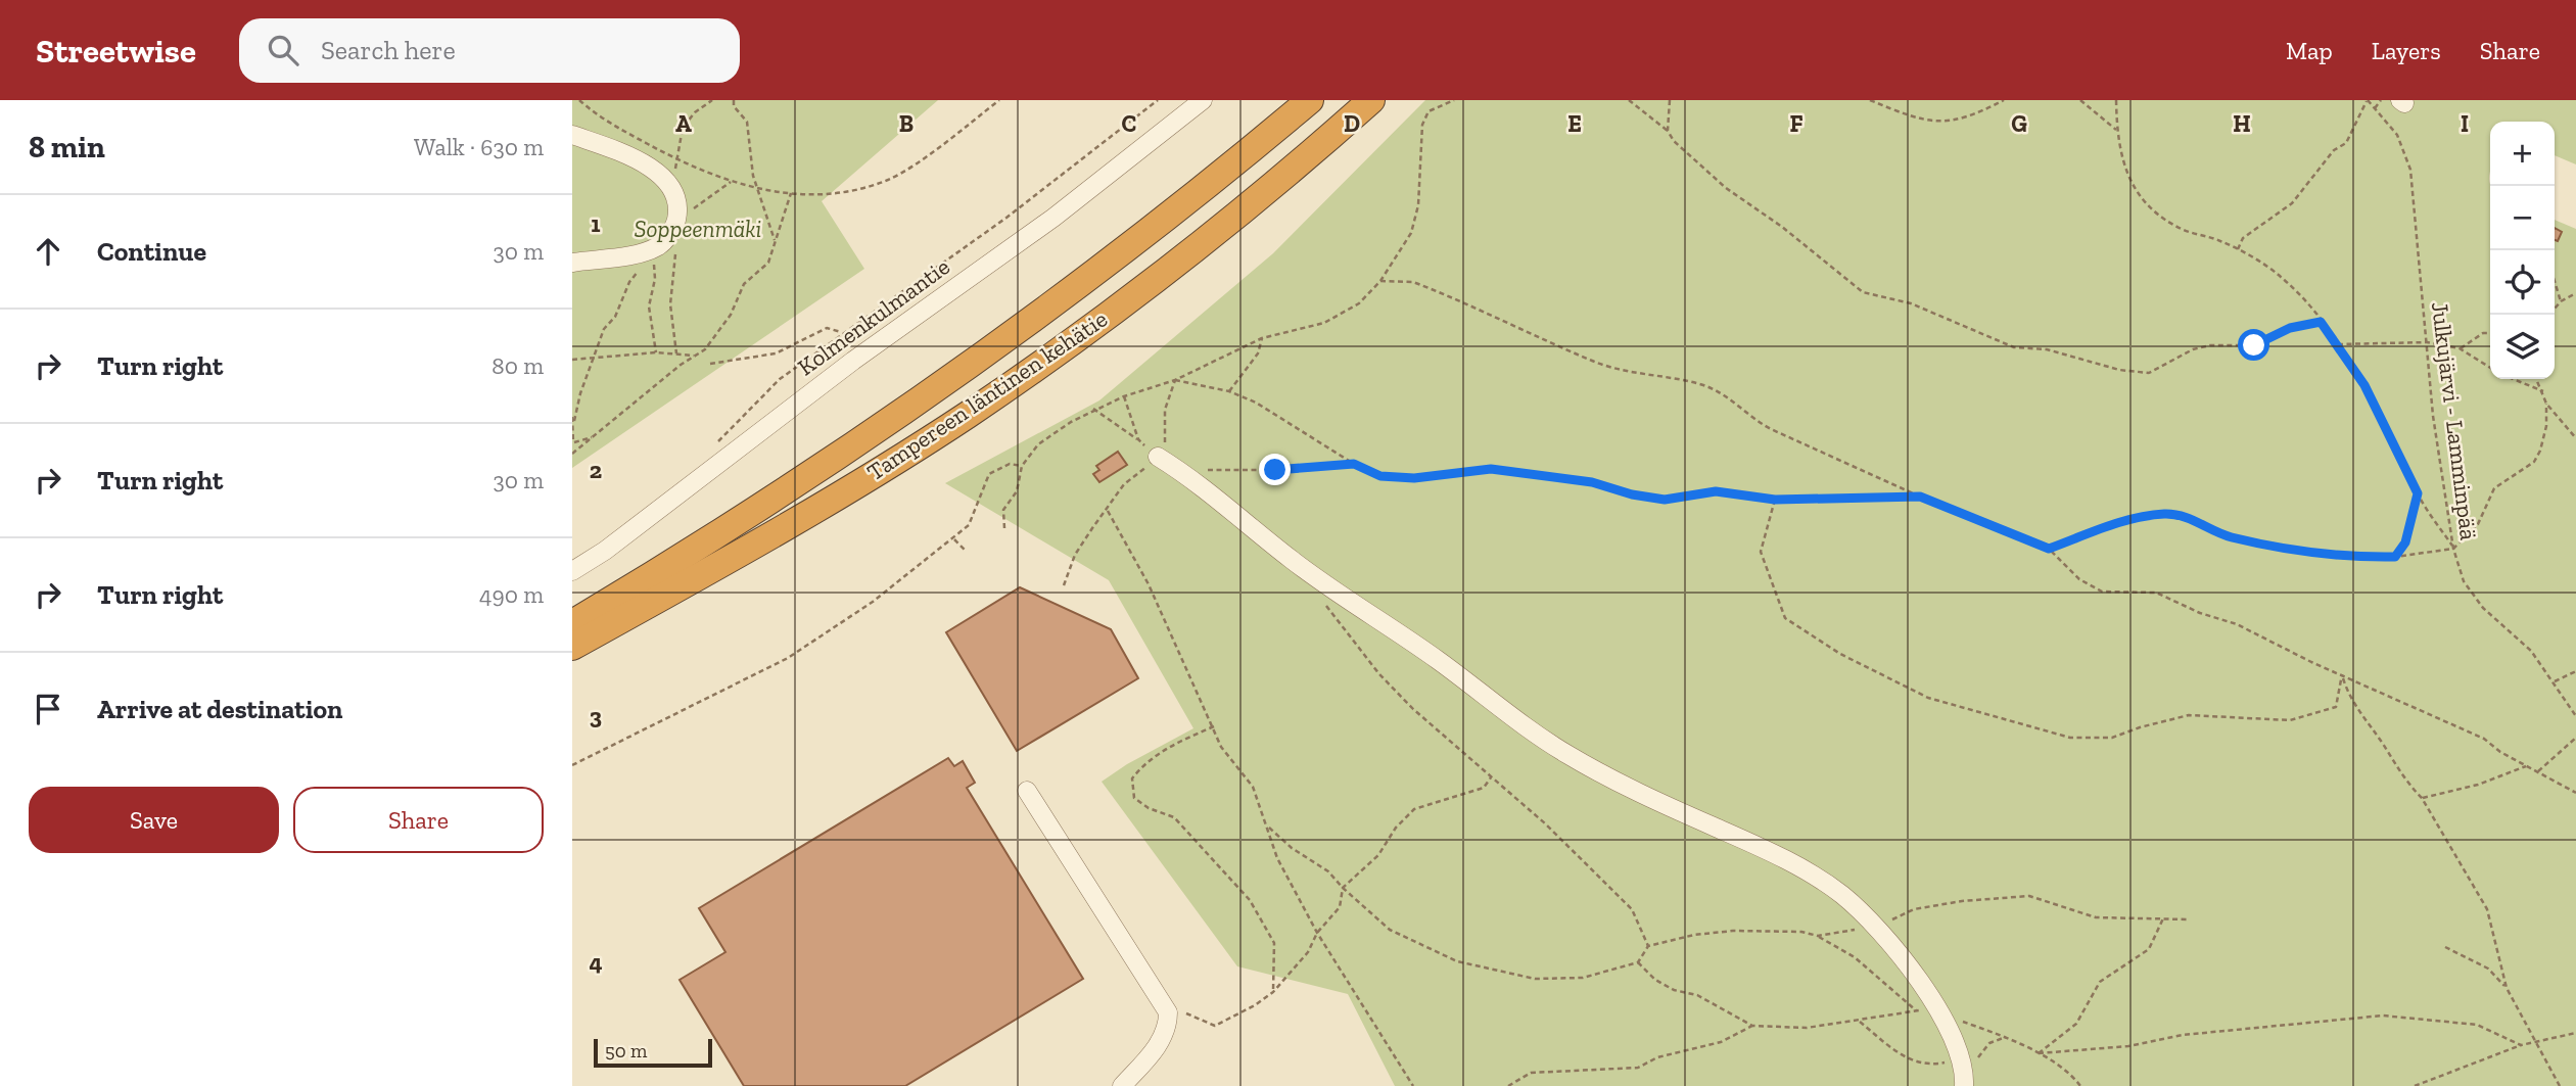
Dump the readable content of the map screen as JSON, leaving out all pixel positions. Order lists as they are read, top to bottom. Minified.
{"streets":{"highway":["Tampereen läntinen kehätie"],"street":["Kolmenkulmantie"],"path":["Julkujärvi - Lamminpää"]},"parks":["Soppeenmäki"],"scale_bar":"50 m","page":{"header":"Streetwise","search":"Search here","nav":["Map","Layers","Share"],"heading":["8 min","Walk · 630 m"],"map_buttons":["+","−"],"list":[["Continue","30 m"],["Turn right","80 m"],["Turn right","30 m"],["Turn right","490 m"],"Arrive at destination"],"buttons":["Save","Share"],"scale":"50 m"},"grid":{"columns":["A","B","C","D","E","F","G","H","I"],"rows":["1","2","3","4"]}}
